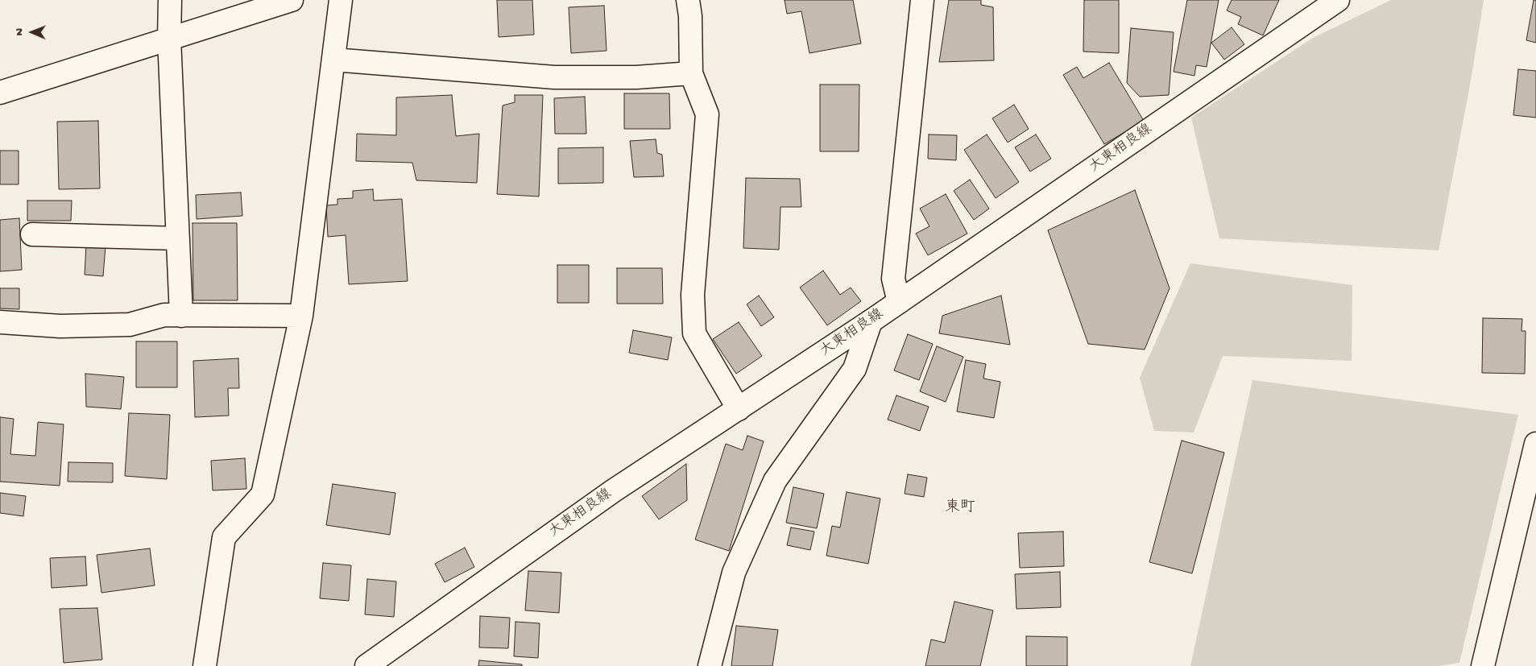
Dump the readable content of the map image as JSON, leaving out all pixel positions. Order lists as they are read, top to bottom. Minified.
{"streets":{"street":["大東相良線"]},"districts":["東町"],"north":"left"}
